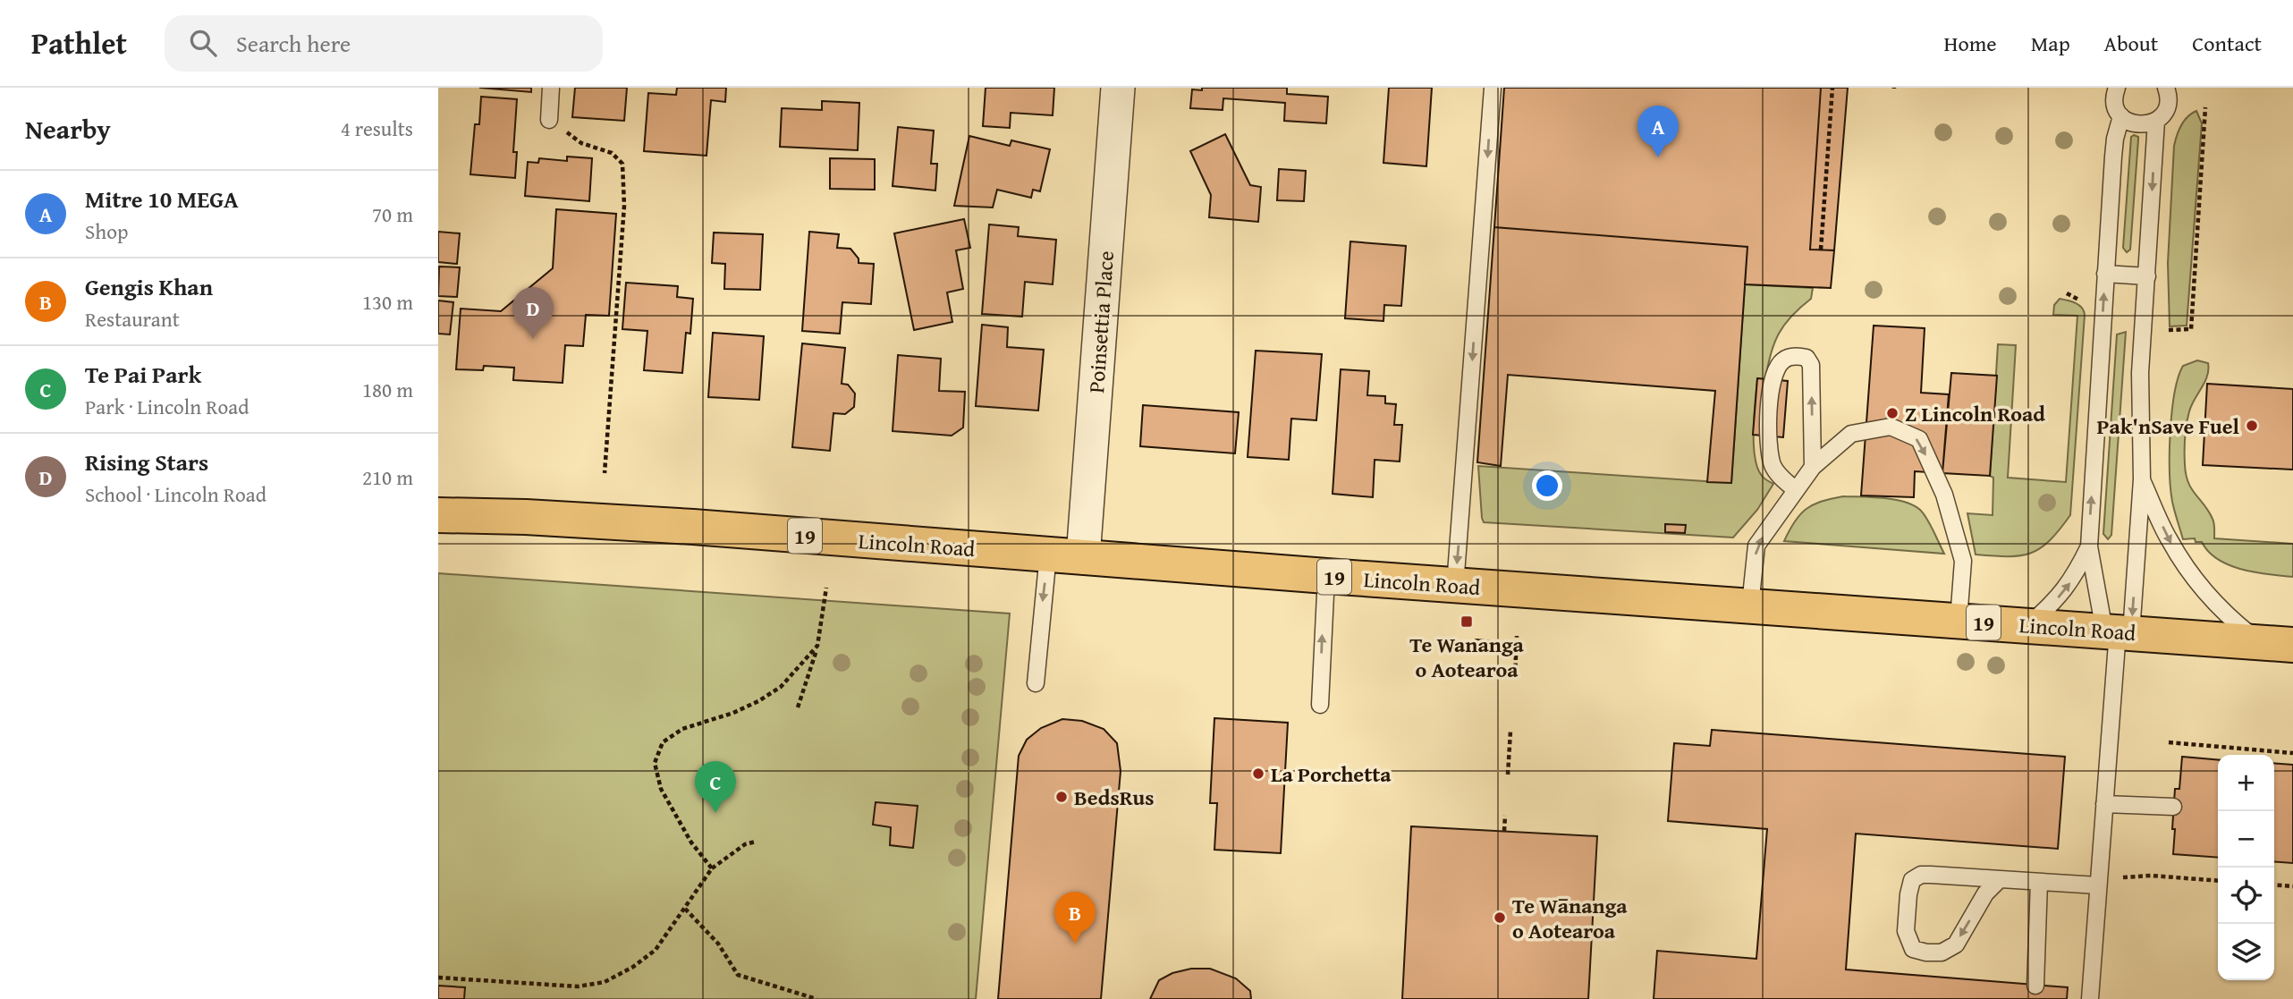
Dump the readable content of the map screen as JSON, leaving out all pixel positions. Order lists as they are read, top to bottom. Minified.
{"streets":{"main road":["19","Lincoln Road"],"street":["Poinsettia Place"]},"crossings":[["Poinsettia Place","Lincoln Road"]],"places":{"other":["Z Lincoln Road","Pak'nSave Fuel","La Porchetta","BedsRus","Te Wānanga o Aotearoa"],"transit":["Te Wananga o Aotearoa"]},"page":{"header":"Pathlet","search":"Search here","nav":["Home","Map","About","Contact"],"heading":["Nearby","4 results"],"pins":["A","D","C","B"],"list":[{"mark":"A","name":"Mitre 10 MEGA","note":"Shop","value":"70 m"},{"mark":"B","name":"Gengis Khan","note":"Restaurant","value":"130 m"},{"mark":"C","name":"Te Pai Park","note":"Park · Lincoln Road","value":"180 m"},{"mark":"D","name":"Rising Stars","note":"School · Lincoln Road","value":"210 m"}],"map_buttons":["+","−"]}}
